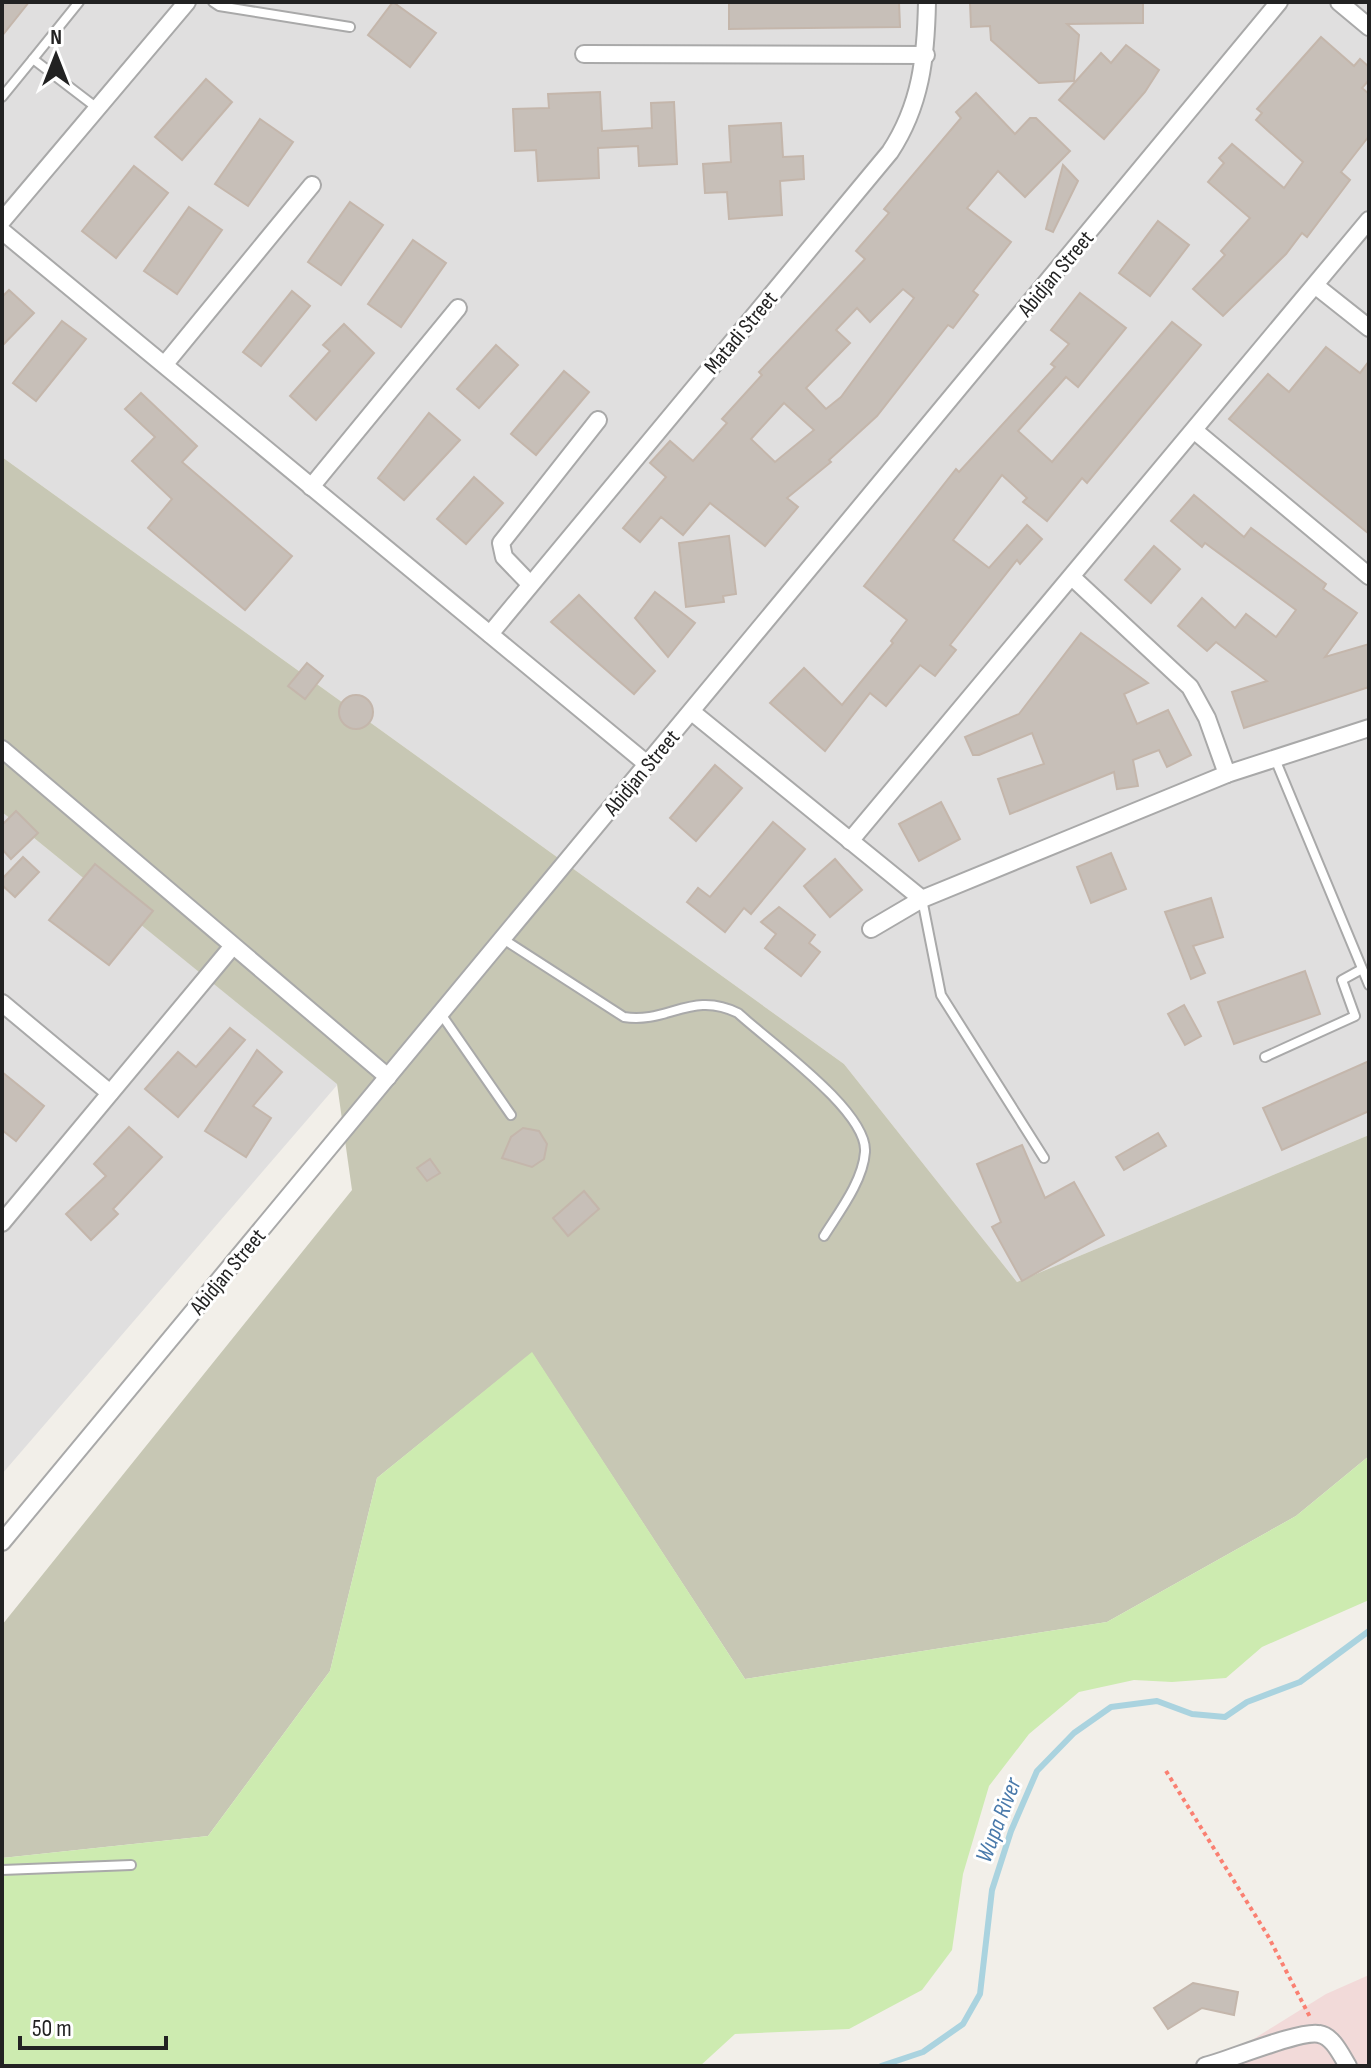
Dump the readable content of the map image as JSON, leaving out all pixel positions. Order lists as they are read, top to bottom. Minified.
{"streets":{"street":["Abidjan Street","Matadi Street"]},"water":["Wupa River"],"scale_bar":"50 m","north":"top"}
